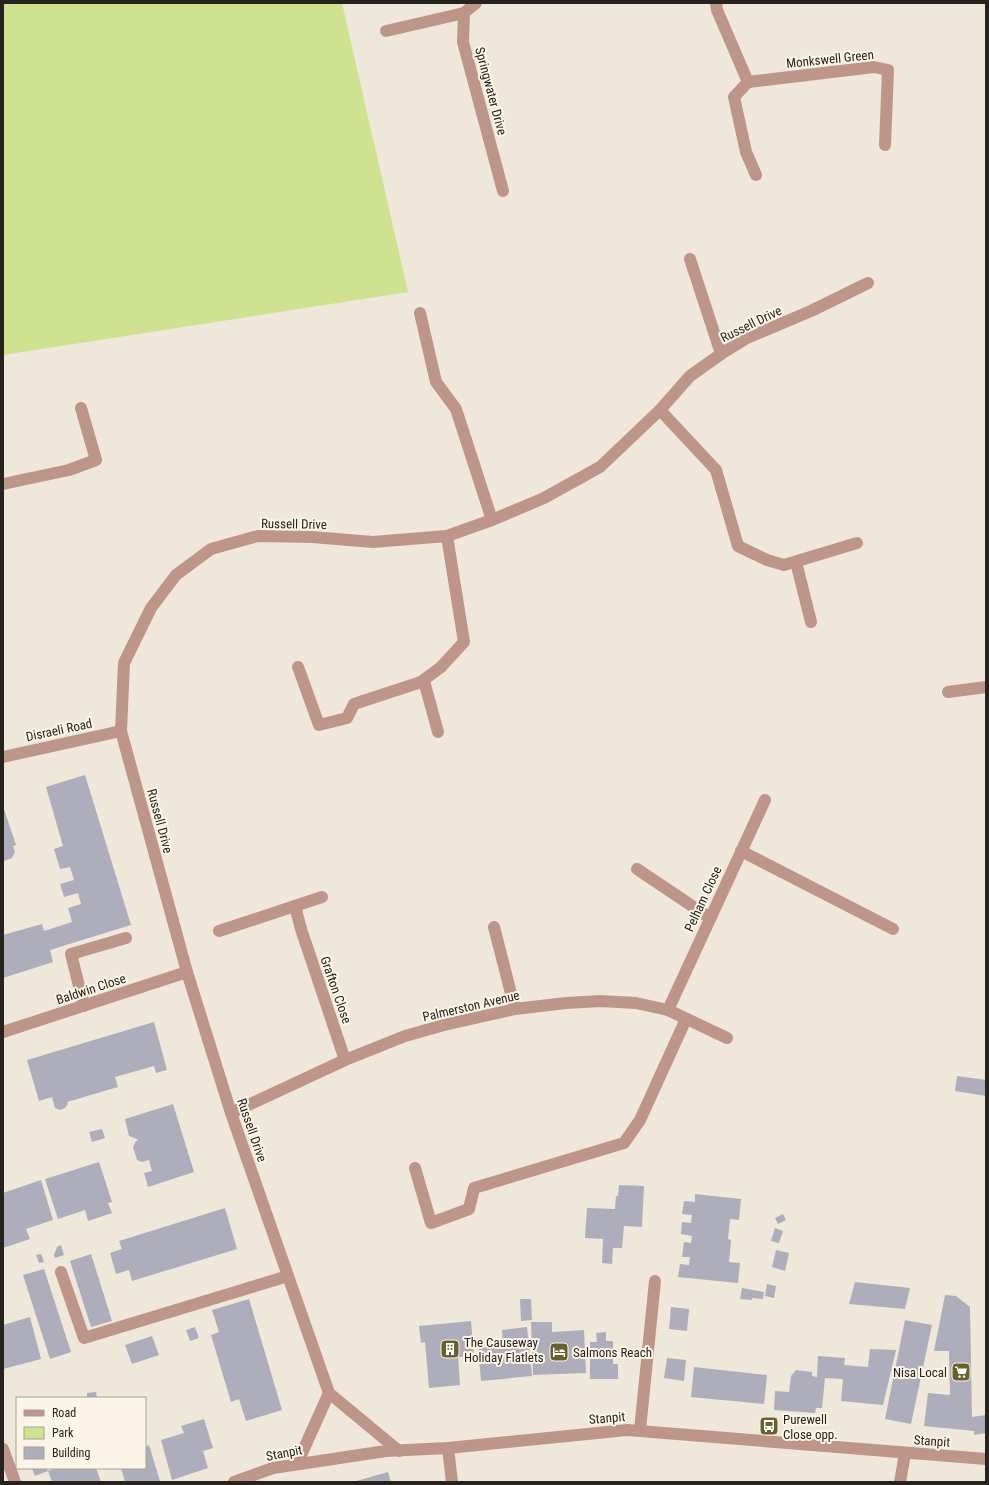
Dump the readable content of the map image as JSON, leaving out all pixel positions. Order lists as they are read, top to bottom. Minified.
{"streets":{"street":["Monkswell Green","Springwater Drive","Russell Drive","Disraeli Road","Pelham Close","Baldwin Close","Grafton Close","Palmerston Avenue","Stanpit"]},"crossings":[["Russell Drive","Disraeli Road"],["Russell Drive","Baldwin Close"],["Russell Drive","Palmerston Avenue"],["Pelham Close","Palmerston Avenue"],["Grafton Close","Palmerston Avenue"]],"places":{"building":["The Causeway Holiday Flatlets"],"hotel":["Salmons Reach"],"supermarket":["Nisa Local"],"bus stop":["Purewell Close opp."]},"legend":["Road","Park","Building"]}
